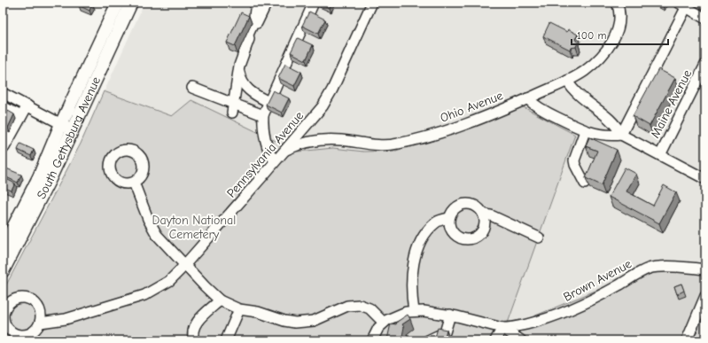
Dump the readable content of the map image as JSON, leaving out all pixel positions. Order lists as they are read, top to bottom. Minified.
{"streets":{"main road":["South Gettysburg Avenue"],"street":["Maine Avenue","Ohio Avenue","Pennsylvania Avenue","Brown Avenue"]},"crossings":[["Ohio Avenue","Pennsylvania Avenue"]],"parks":["Dayton National Cemetery"],"scale_bar":"100 m"}
